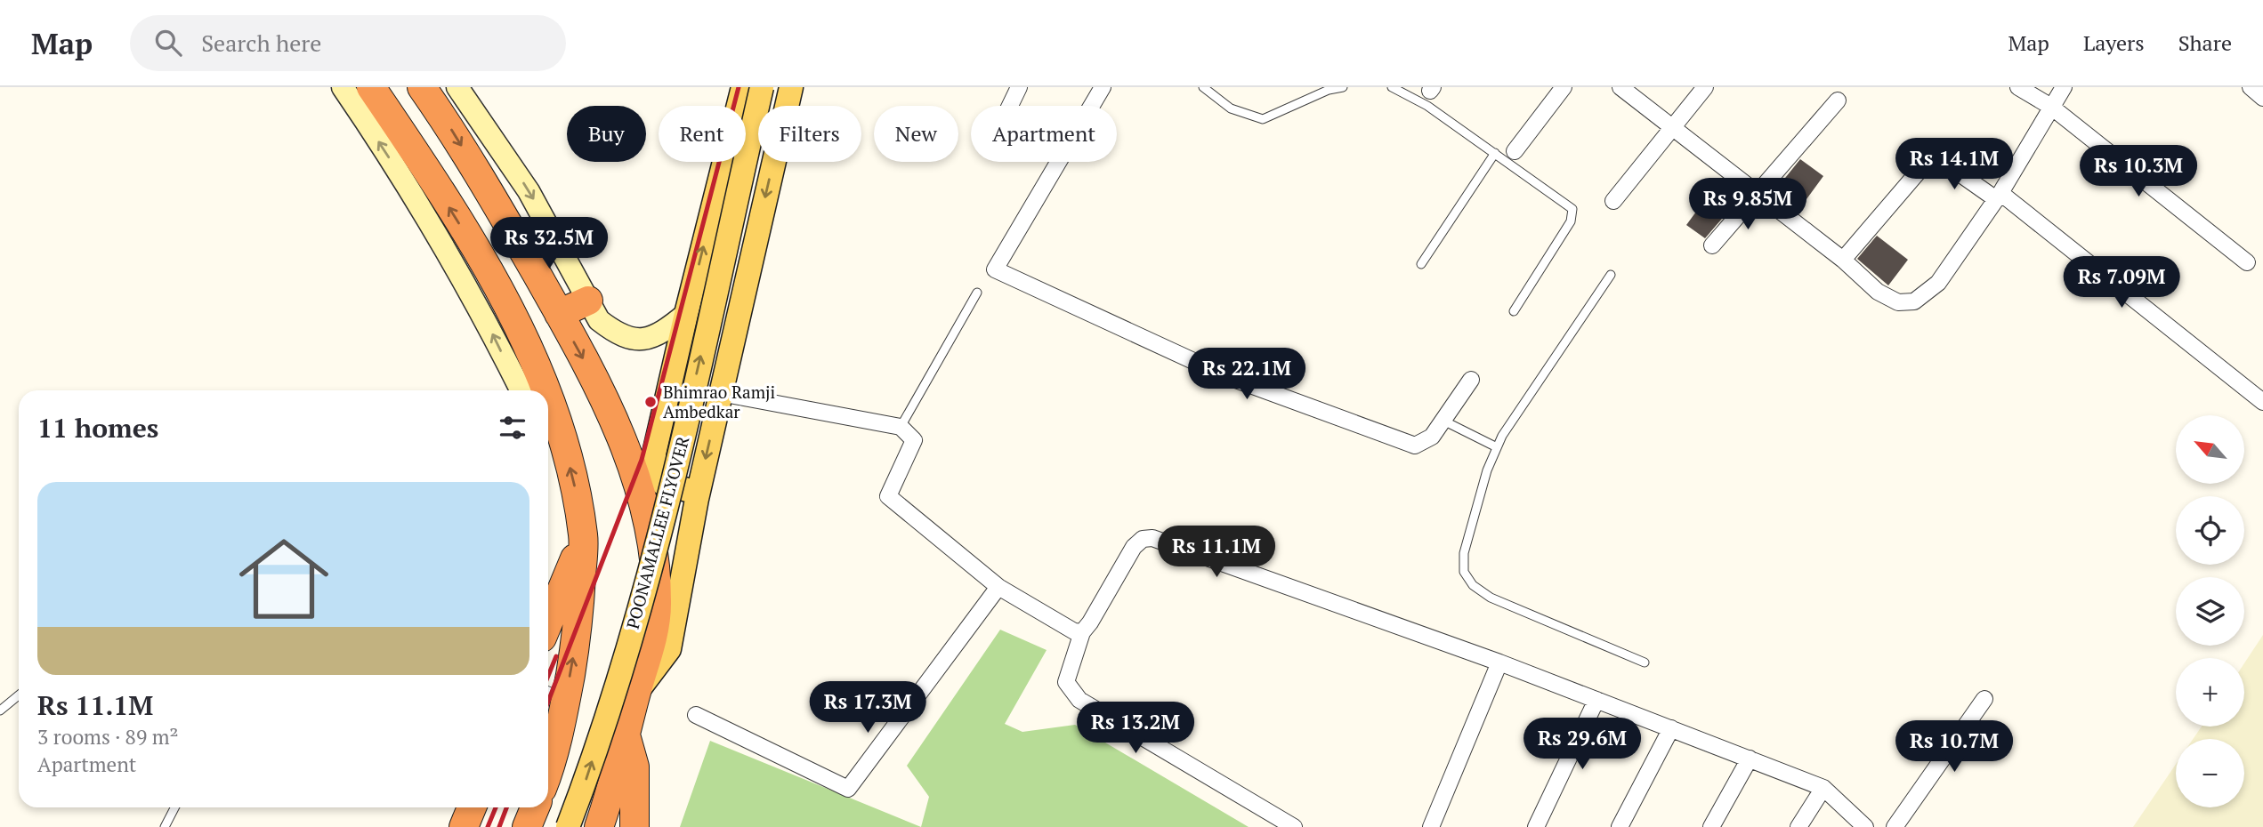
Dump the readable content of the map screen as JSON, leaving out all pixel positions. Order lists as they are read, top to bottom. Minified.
{"streets":{"main road":["POONAMALLEE FLYOVER"]},"places":["Bhimrao Ramji Ambedkar"],"north":"top left","page":{"header":"Map","search":"Search here","nav":["Map","Layers","Share"],"chip":["Buy","Rent","Filters","New","Apartment"],"price":["Rs 14.1M","Rs 10.3M","Rs 9.85M","Rs 32.5M","Rs 7.09M","Rs 22.1M","Rs 11.1M","Rs 17.3M","Rs 13.2M","Rs 29.6M","Rs 10.7M"],"heading":"11 homes","map_buttons":["+","−"],"list":[{"name":"Rs 11.1M","note":"3 rooms · 89 m² · Apartment"}]}}
